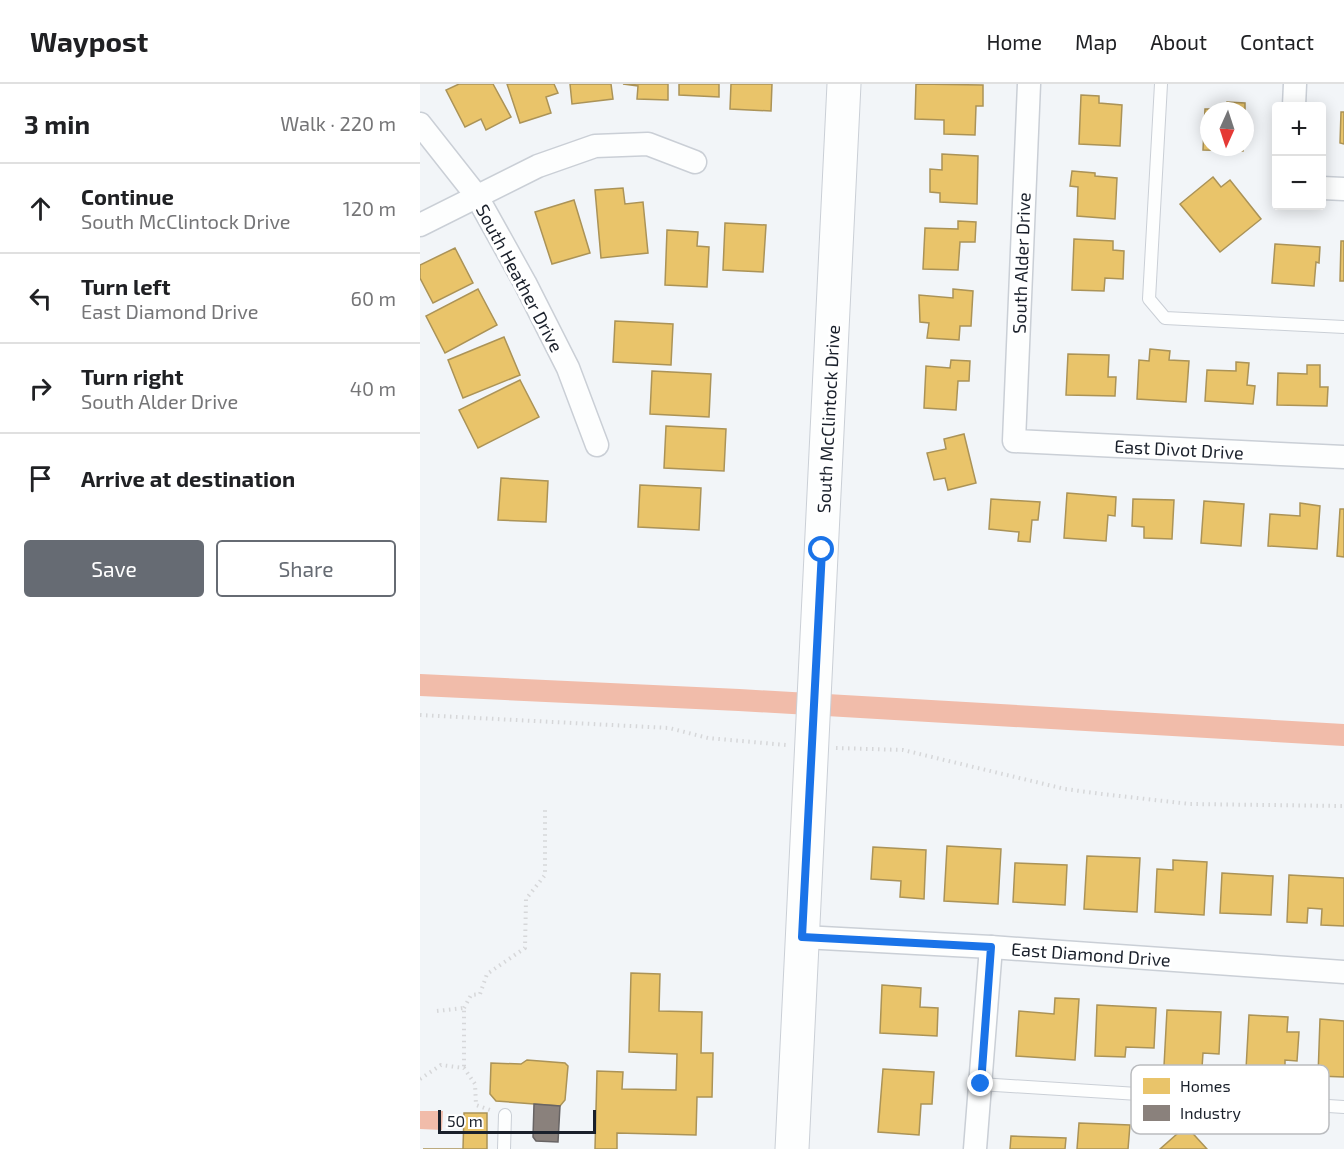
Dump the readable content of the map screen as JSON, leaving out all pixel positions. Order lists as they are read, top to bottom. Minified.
{"streets":{"main road":["South McClintock Drive"],"street":["South Alder Drive","South Heather Drive","East Divot Drive","East Diamond Drive"]},"crossings":[["South Alder Drive","East Divot Drive"],["South McClintock Drive","East Diamond Drive"]],"legend":["Homes","Industry"],"scale_bar":"50 m","north":"bottom","page":{"header":"Waypost","nav":["Home","Map","About","Contact"],"heading":["3 min","Walk · 220 m"],"map_buttons":["+","−"],"list":[["Continue","South McClintock Drive","120 m"],["Turn left","East Diamond Drive","60 m"],["Turn right","South Alder Drive","40 m"],"Arrive at destination"],"buttons":["Save","Share"],"scale":"50 m"}}
